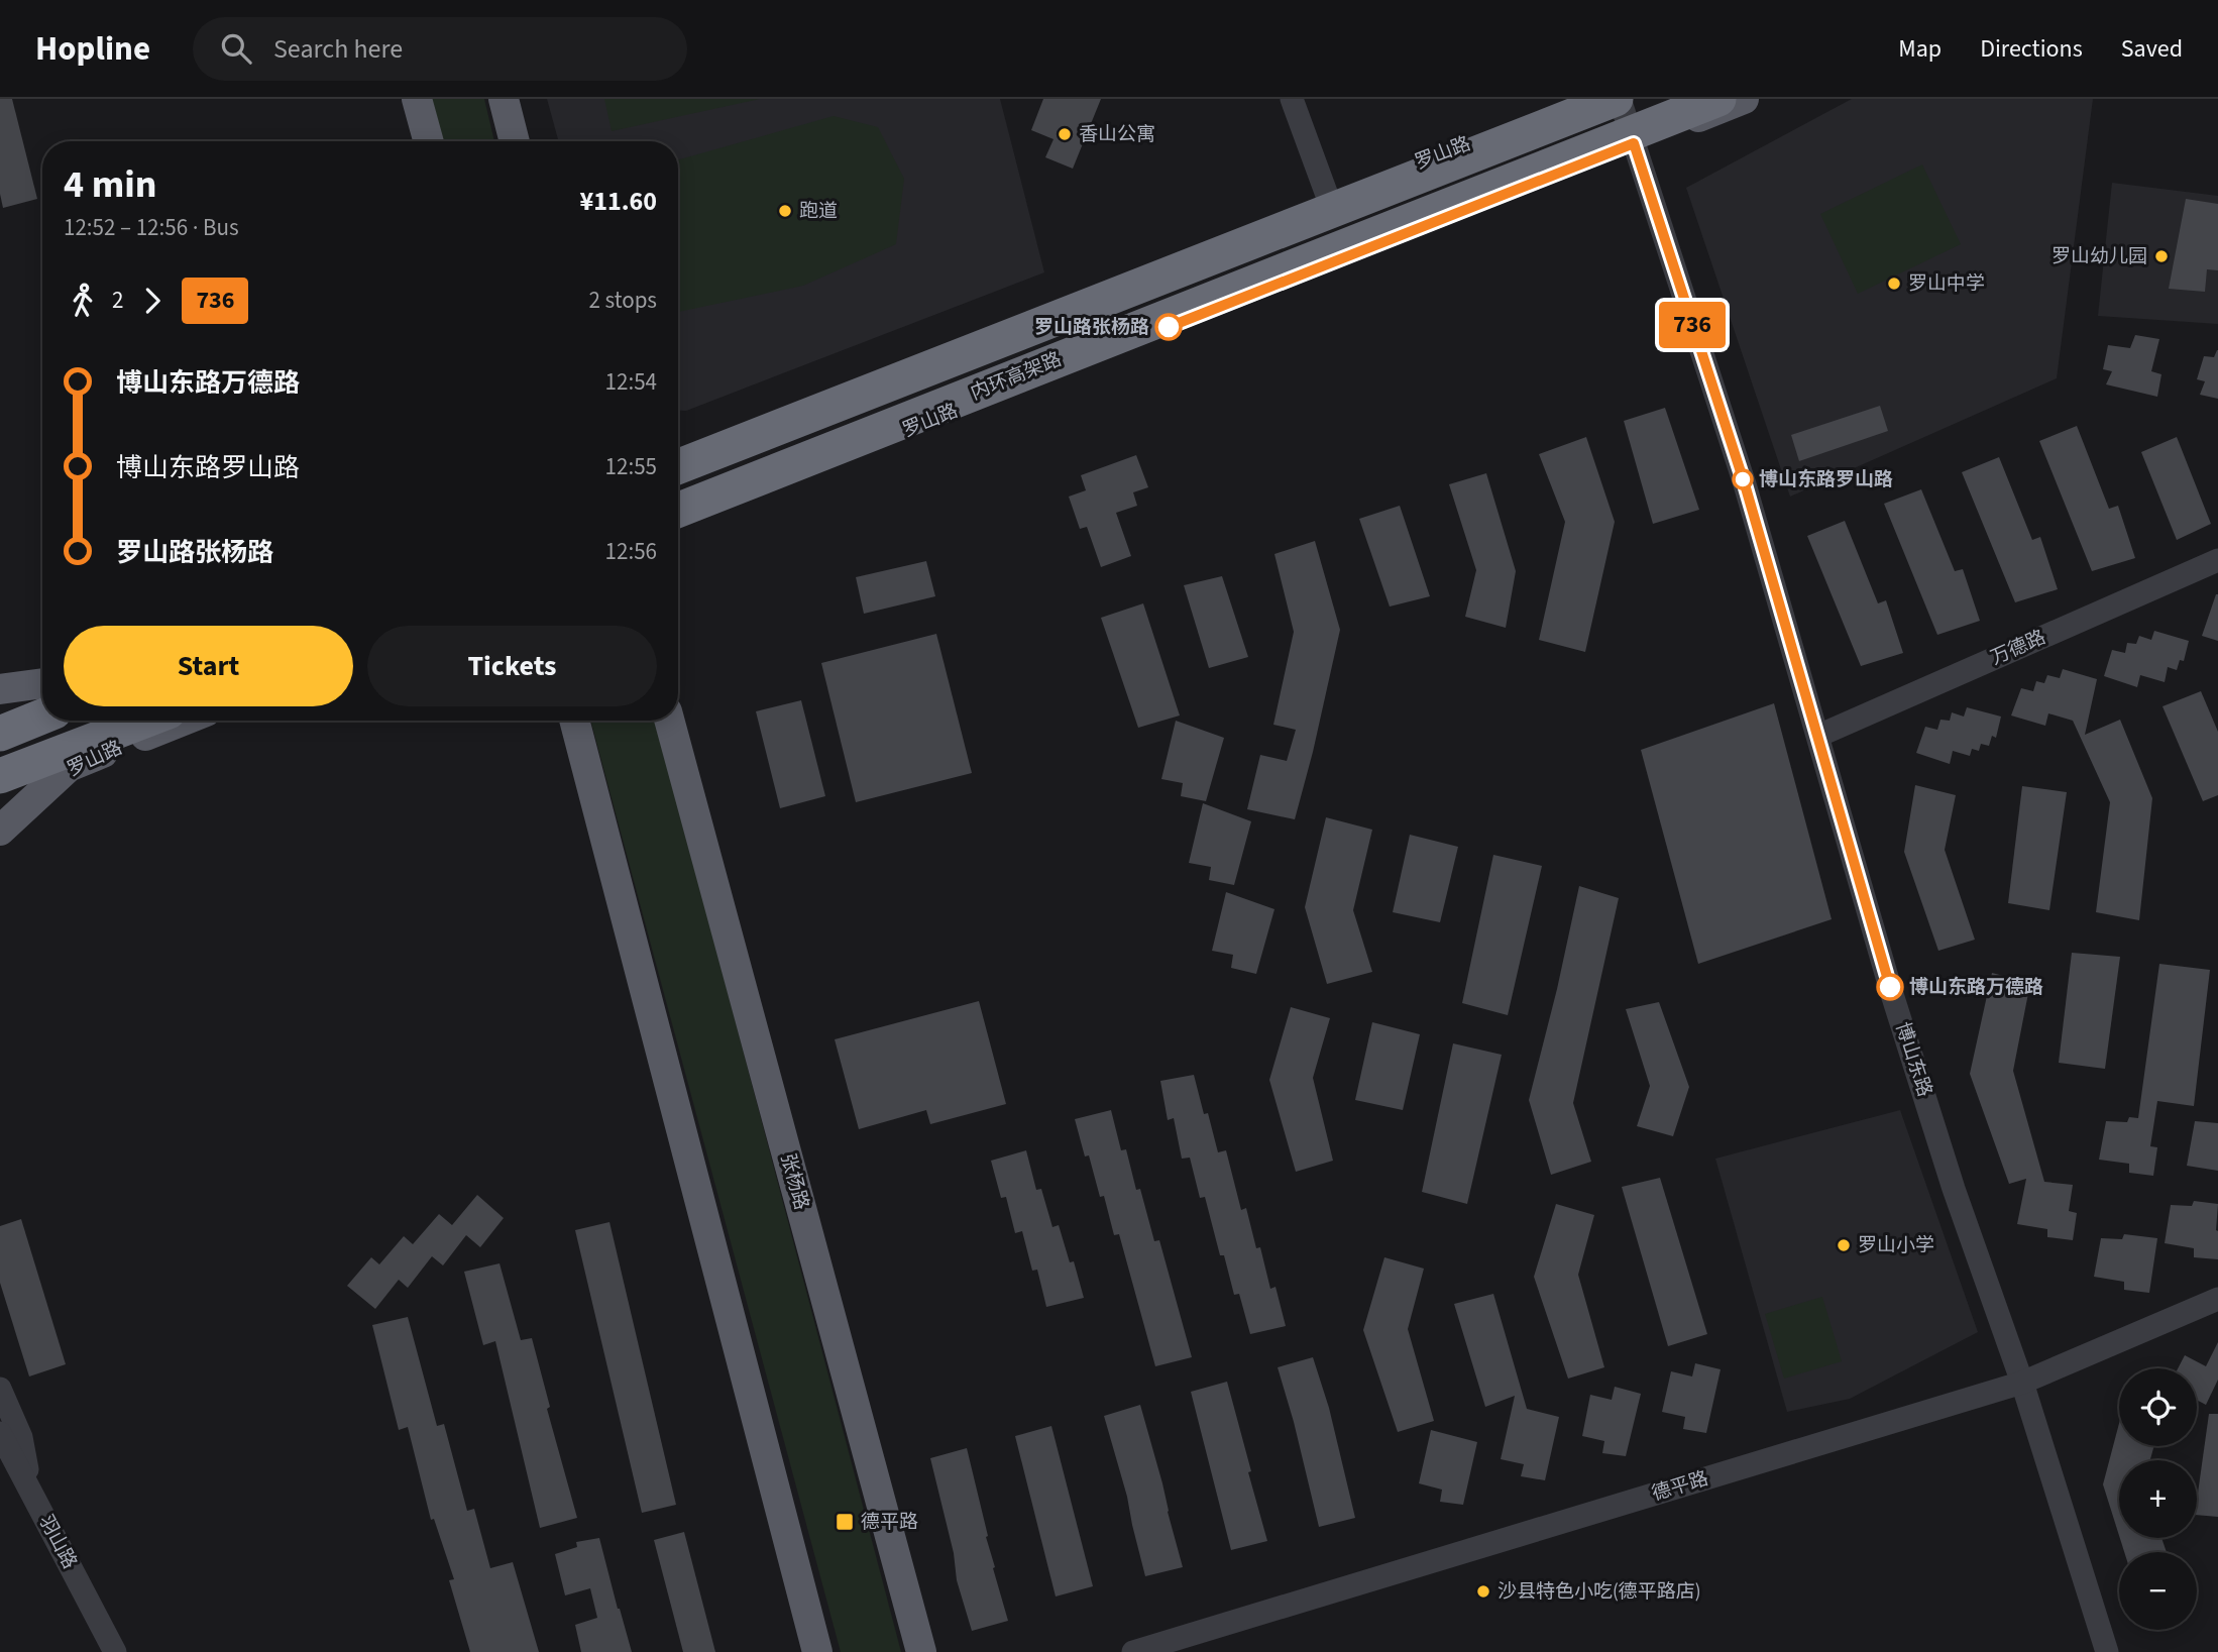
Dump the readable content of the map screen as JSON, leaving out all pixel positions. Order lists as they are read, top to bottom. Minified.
{"streets":{"highway":["内环高架路"],"main road":["罗山路","张杨路"],"street":["万德路","博山东路","德平路","羽山路"]},"crossings":[["罗山路","博山东路"],["内环高架路","博山东路"],["万德路","博山东路"],["博山东路","德平路"]],"places":{"other":["香山公寓","跑道","罗山幼儿园","罗山中学","罗山路张杨路","博山东路罗山路","博山东路万德路","罗山小学","沙县特色小吃(德平路店)"],"transit":["德平路"]},"lines":["bus line 736"],"page":{"header":"Hopline","search":"Search here","nav":["Map","Directions","Saved"],"on_map":"736","heading":["4 min","12:52 – 12:56 · Bus","¥11.60"],"legs":["2","736","2 stops"],"list":[{"name":"博山东路万德路","value":"12:54"},{"name":"博山东路罗山路","value":"12:55"},{"name":"罗山路张杨路","value":"12:56"}],"buttons":["Start","Tickets"],"map_buttons":["+","−"]}}
